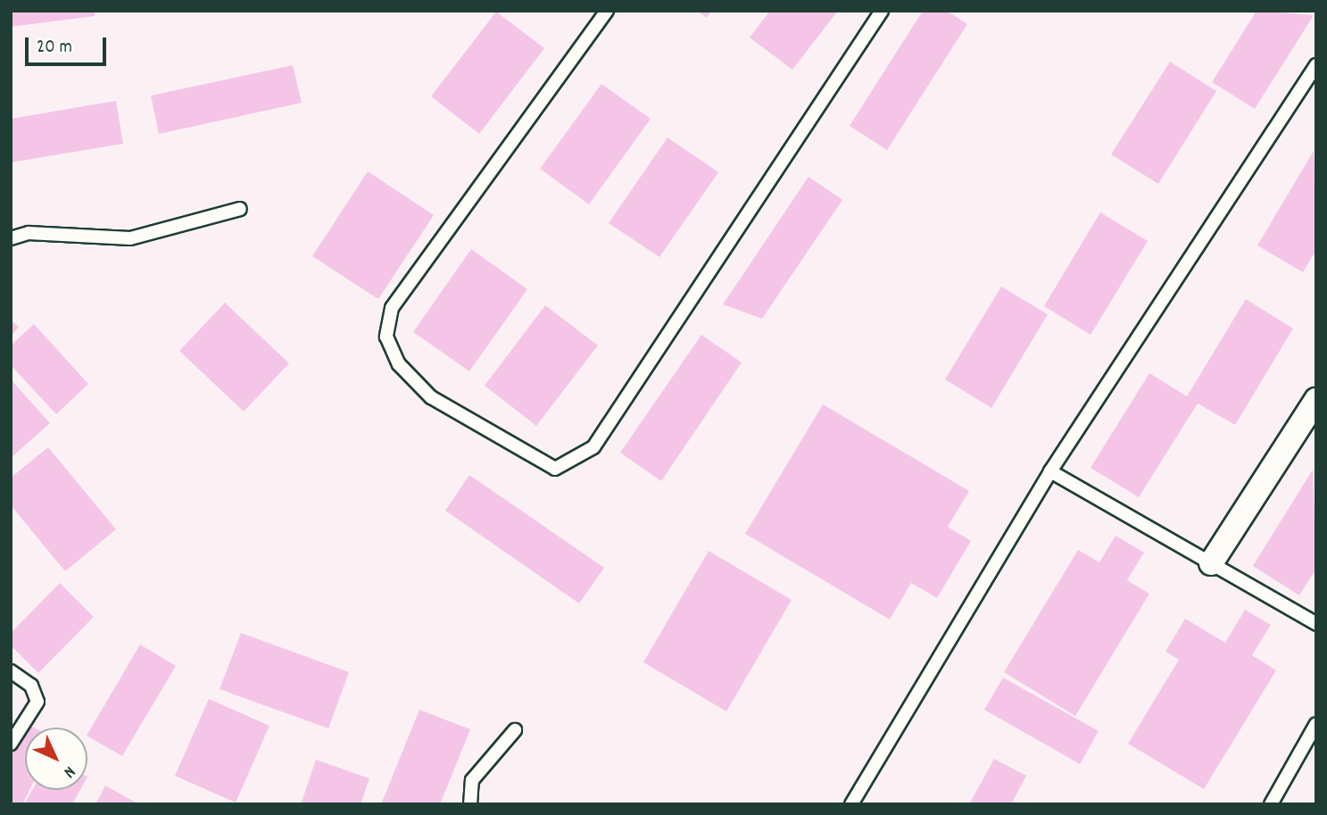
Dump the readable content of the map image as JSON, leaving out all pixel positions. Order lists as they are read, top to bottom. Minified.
{"scale_bar":"20 m","north":"bottom right"}
